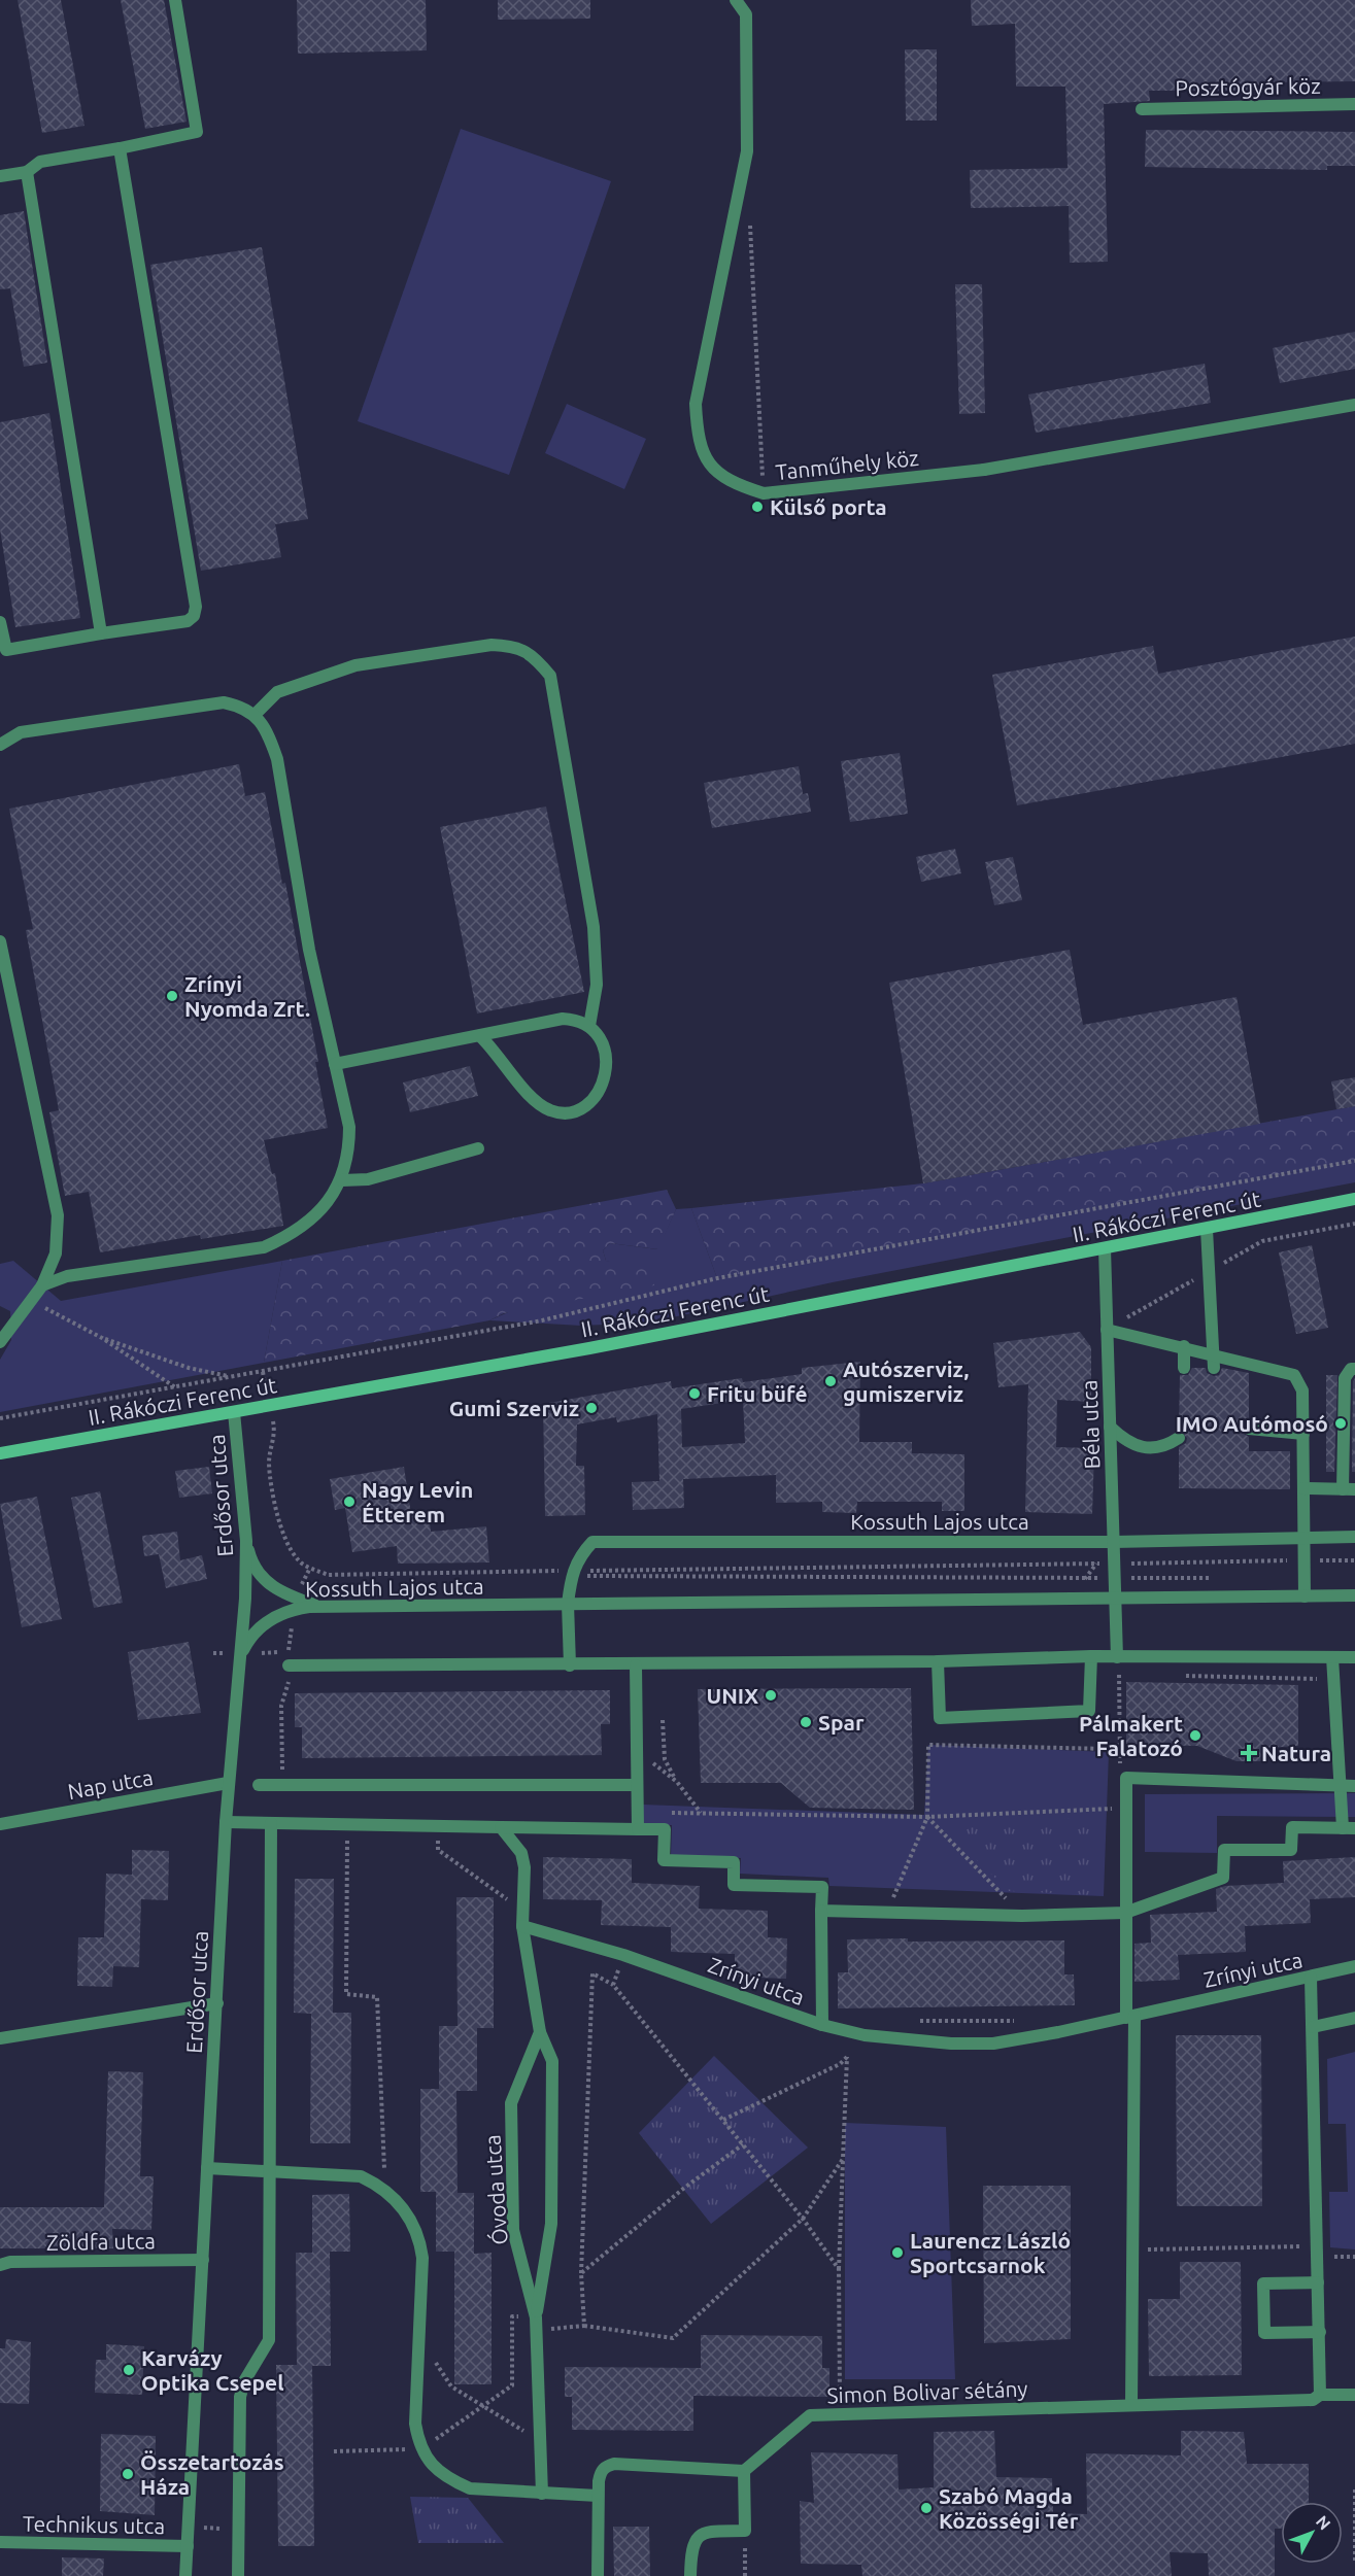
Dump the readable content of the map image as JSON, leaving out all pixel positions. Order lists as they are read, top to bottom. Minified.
{"streets":{"main road":["II. Rákóczi Ferenc út"],"street":["Posztógyár köz","Tanműhely köz","Béla utca","Erdősor utca","Kossuth Lajos utca","Nap utca","Zrínyi utca","Óvoda utca","Zöldfa utca","Simon Bolivar sétány","Technikus utca"]},"crossings":[["II. Rákóczi Ferenc út","Béla utca"],["II. Rákóczi Ferenc út","Erdősor utca"],["Béla utca","Kossuth Lajos utca"],["Erdősor utca","Kossuth Lajos utca"],["Erdősor utca","Nap utca"],["Erdősor utca","Zöldfa utca"],["Erdősor utca","Technikus utca"]],"places":{"other":["Külső porta","Zrínyi Nyomda Zrt.","Autószerviz, gumiszerviz","Fritu büfé","Gumi Szerviz","IMO Autómosó","Nagy Levin Étterem","UNIX","Spar","Pálmakert Falatozó","Laurencz László Sportcsarnok","Karvázy Optika Csepel","Összetartozás Háza","Szabó Magda Közösségi Tér"],"health":["Natura"]},"north":"top right"}
